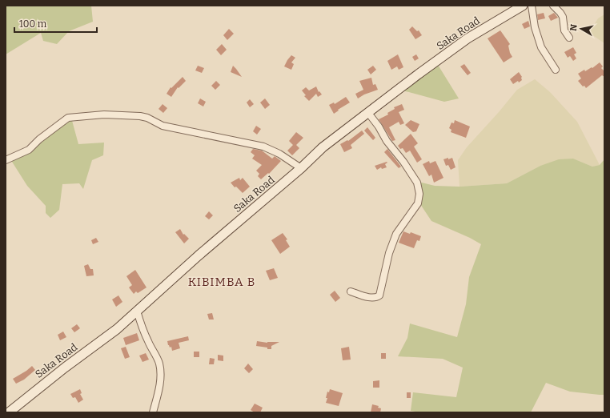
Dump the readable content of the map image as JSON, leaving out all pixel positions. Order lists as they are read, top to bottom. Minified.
{"streets":{"main road":["Saka Road"]},"districts":["KIBIMBA B"],"scale_bar":"100 m","north":"left"}
